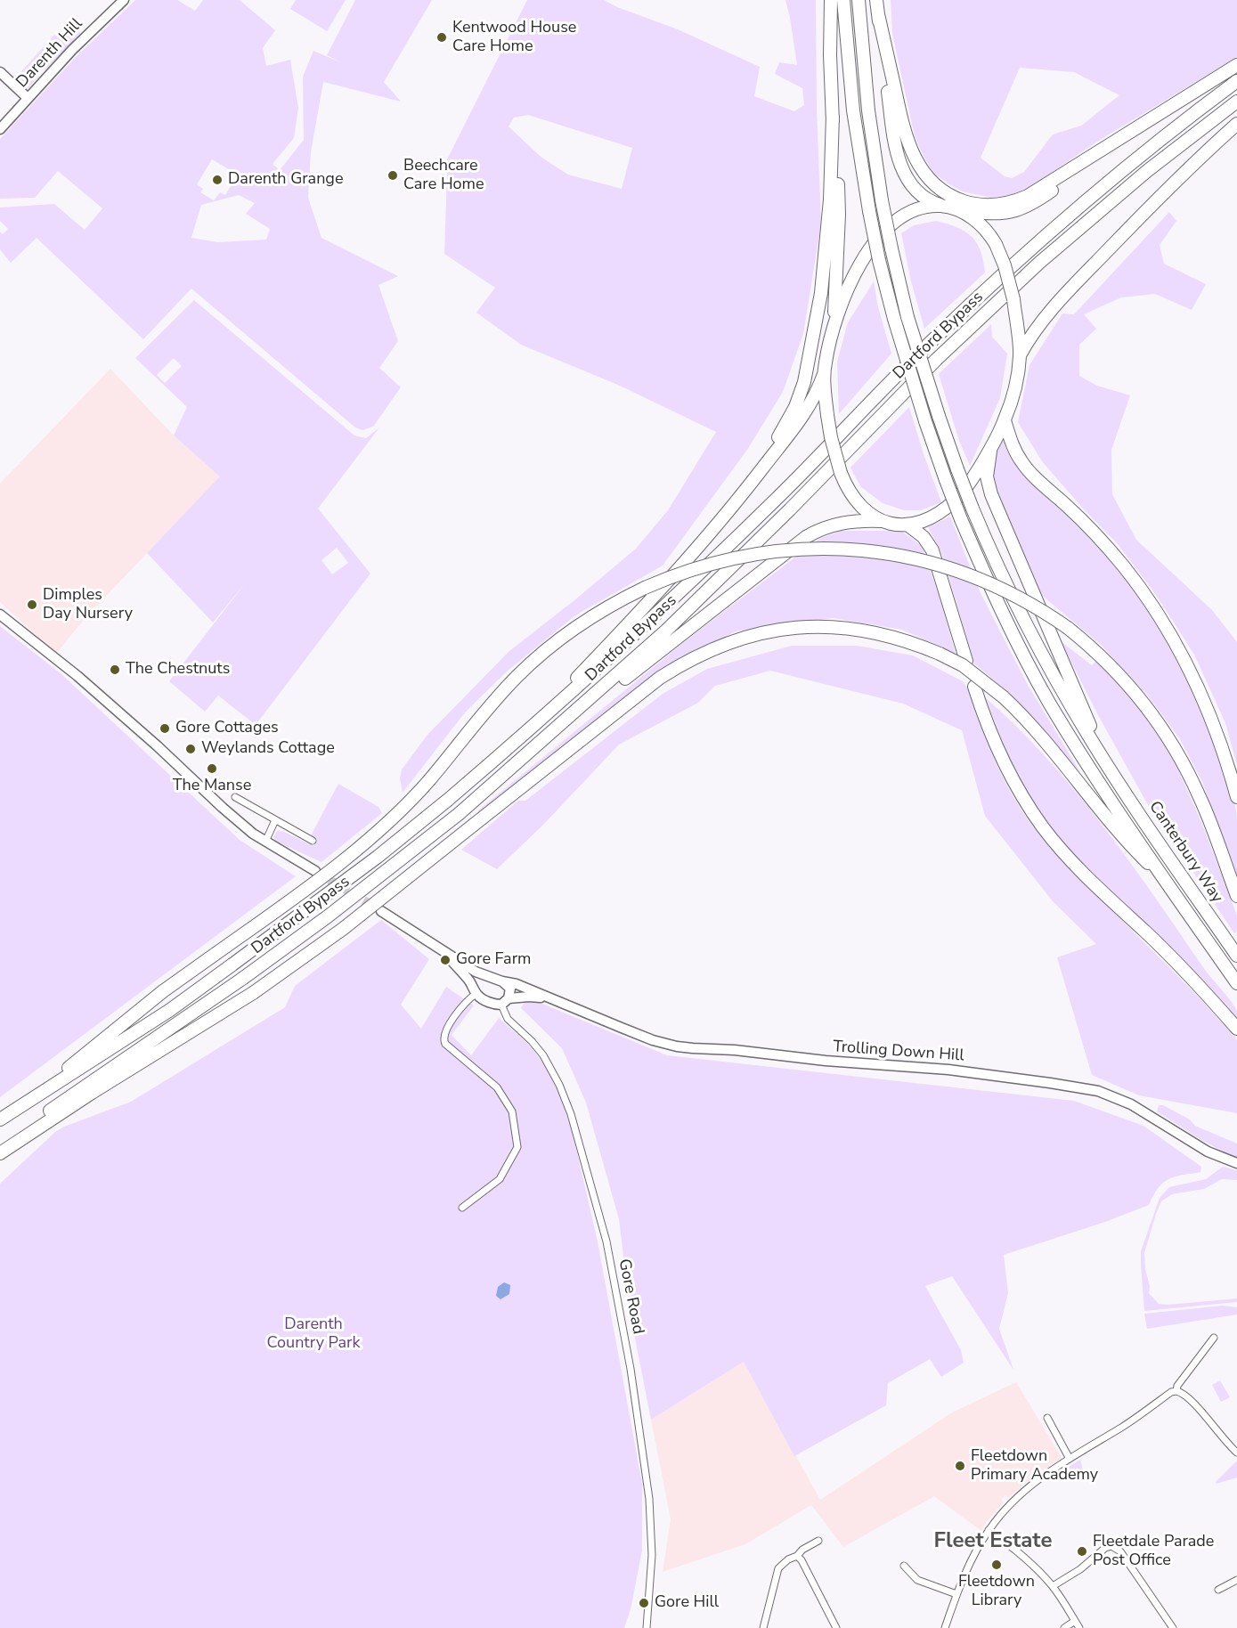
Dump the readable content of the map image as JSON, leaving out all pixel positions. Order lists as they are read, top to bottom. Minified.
{"streets":{"highway":["Dartford Bypass","Canterbury Way"],"main road":["Darenth Hill","Trolling Down Hill"],"street":["Gore Road"]},"crossings":[["Trolling Down Hill","Gore Road"]],"districts":["Fleet Estate"],"parks":["Darenth Country Park"],"places":["Kentwood House Care Home","Beechcare Care Home","Darenth Grange","Dimples Day Nursery","The Chestnuts","Gore Cottages","Weylands Cottage","The Manse","Gore Farm","Fleetdown Primary Academy","Fleetdale Parade Post Office","Fleetdown Library","Gore Hill"]}
